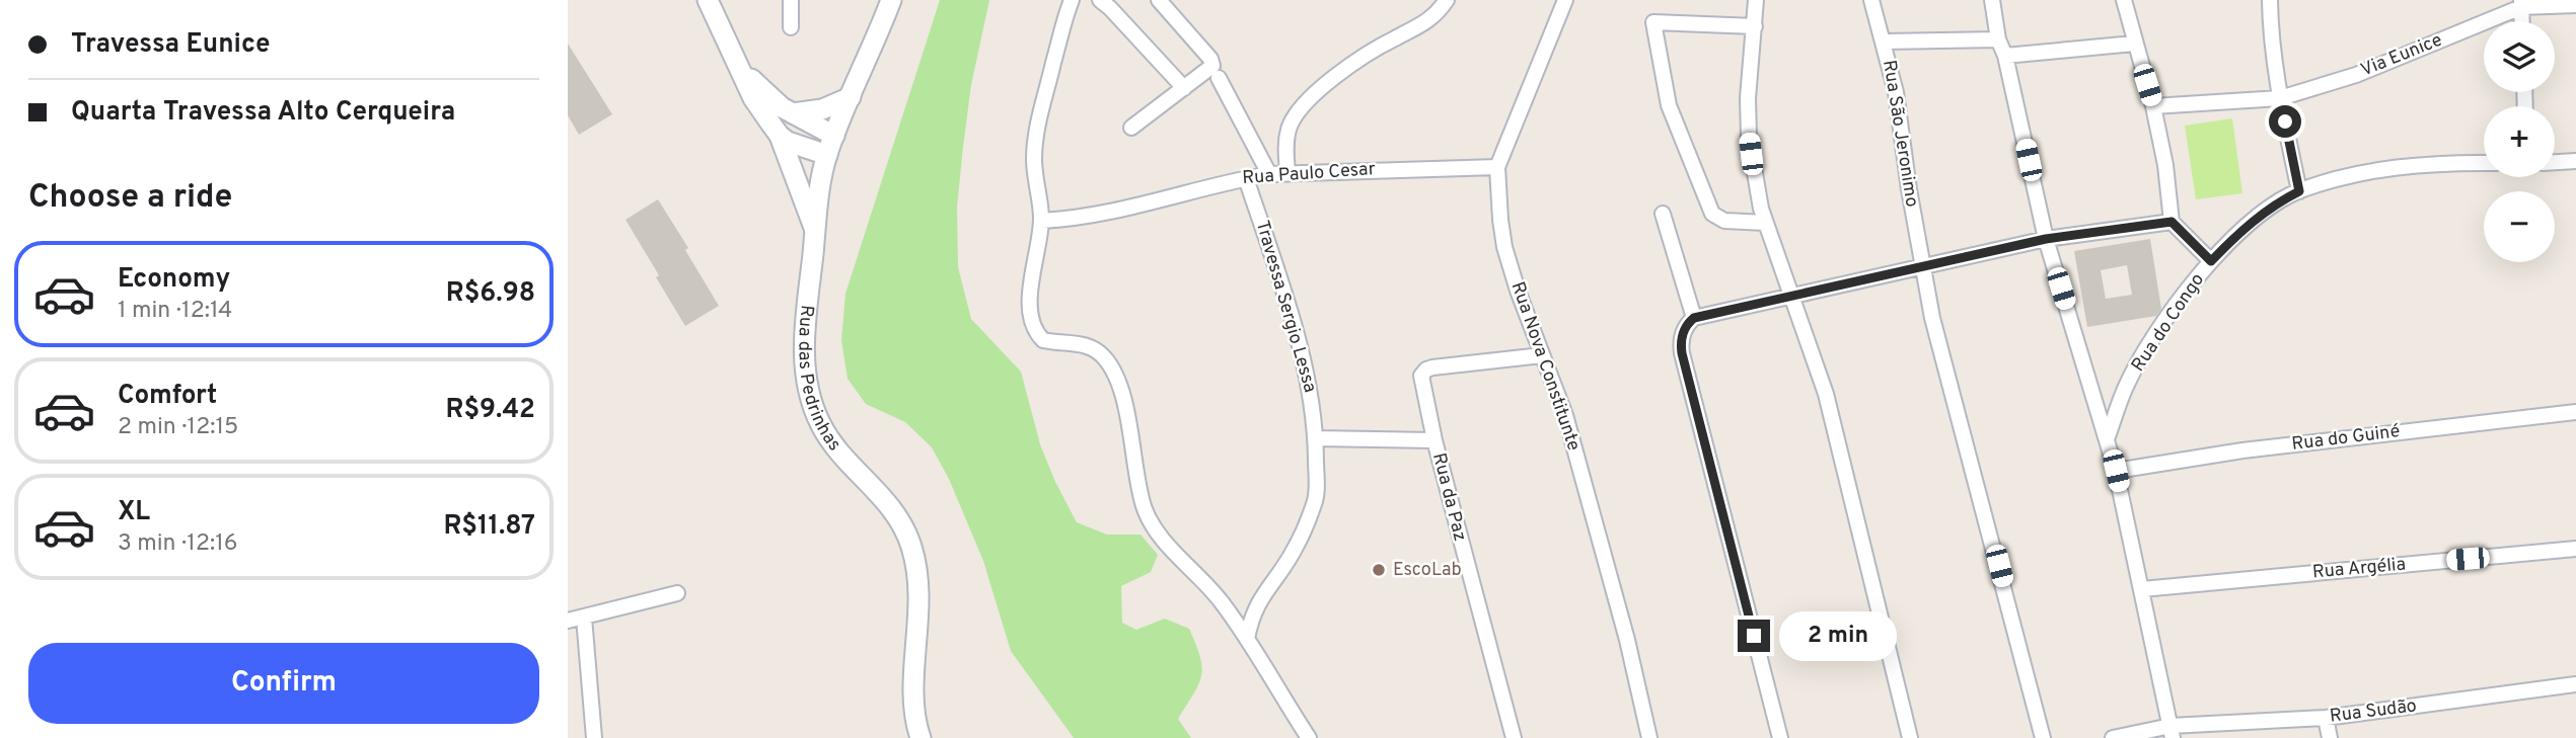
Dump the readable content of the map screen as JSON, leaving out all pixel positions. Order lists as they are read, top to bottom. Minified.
{"streets":{"main road":["Rua das Pedrinhas"],"street":["Via Eunice","Rua São Jeronimo","Rua Paulo Cesar","Travessa Sergio Lessa","Rua do Congo","Rua Nova Constitunte","Rua do Guiné","Rua da Paz","Rua Argélia","Rua Sudão"]},"crossings":[["Rua Paulo Cesar","Travessa Sergio Lessa"],["Rua Paulo Cesar","Rua Nova Constitunte"],["Rua Nova Constitunte","Rua da Paz"]],"places":["EscoLab"],"page":{"banner":["Travessa Eunice","Quarta Travessa Alto Cerqueira"],"map_buttons":["+","−"],"heading":"Choose a ride","list":[{"name":"Economy","note":"1 min · 12:14","value":"R$6.98"},{"name":"Comfort","note":"2 min · 12:15","value":"R$9.42"},{"name":"XL","note":"3 min · 12:16","value":"R$11.87"}],"bubble":"2 min","buttons":"Confirm"}}
